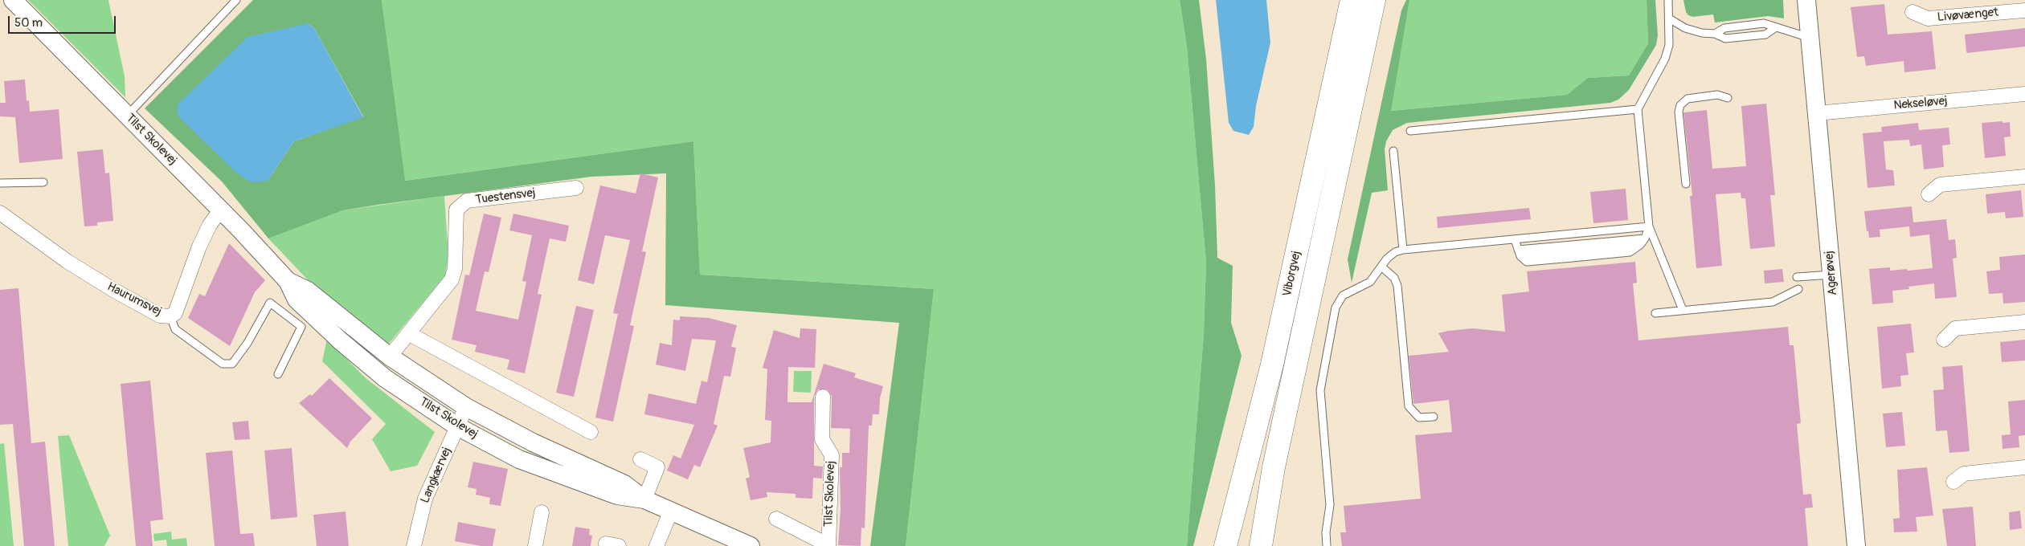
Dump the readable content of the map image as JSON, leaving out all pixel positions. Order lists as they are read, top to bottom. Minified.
{"streets":{"main road":["Viborgvej"],"street":["Livøvænget","Nekseløvej","Tilst Skolevej","Tuestensvej","Agerøvej","Haurumsvej","Langkærvej"]},"crossings":[["Nekseløvej","Agerøvej"],["Tilst Skolevej","Tuestensvej"],["Tilst Skolevej","Haurumsvej"],["Tilst Skolevej","Langkærvej"]],"scale_bar":"50 m"}
